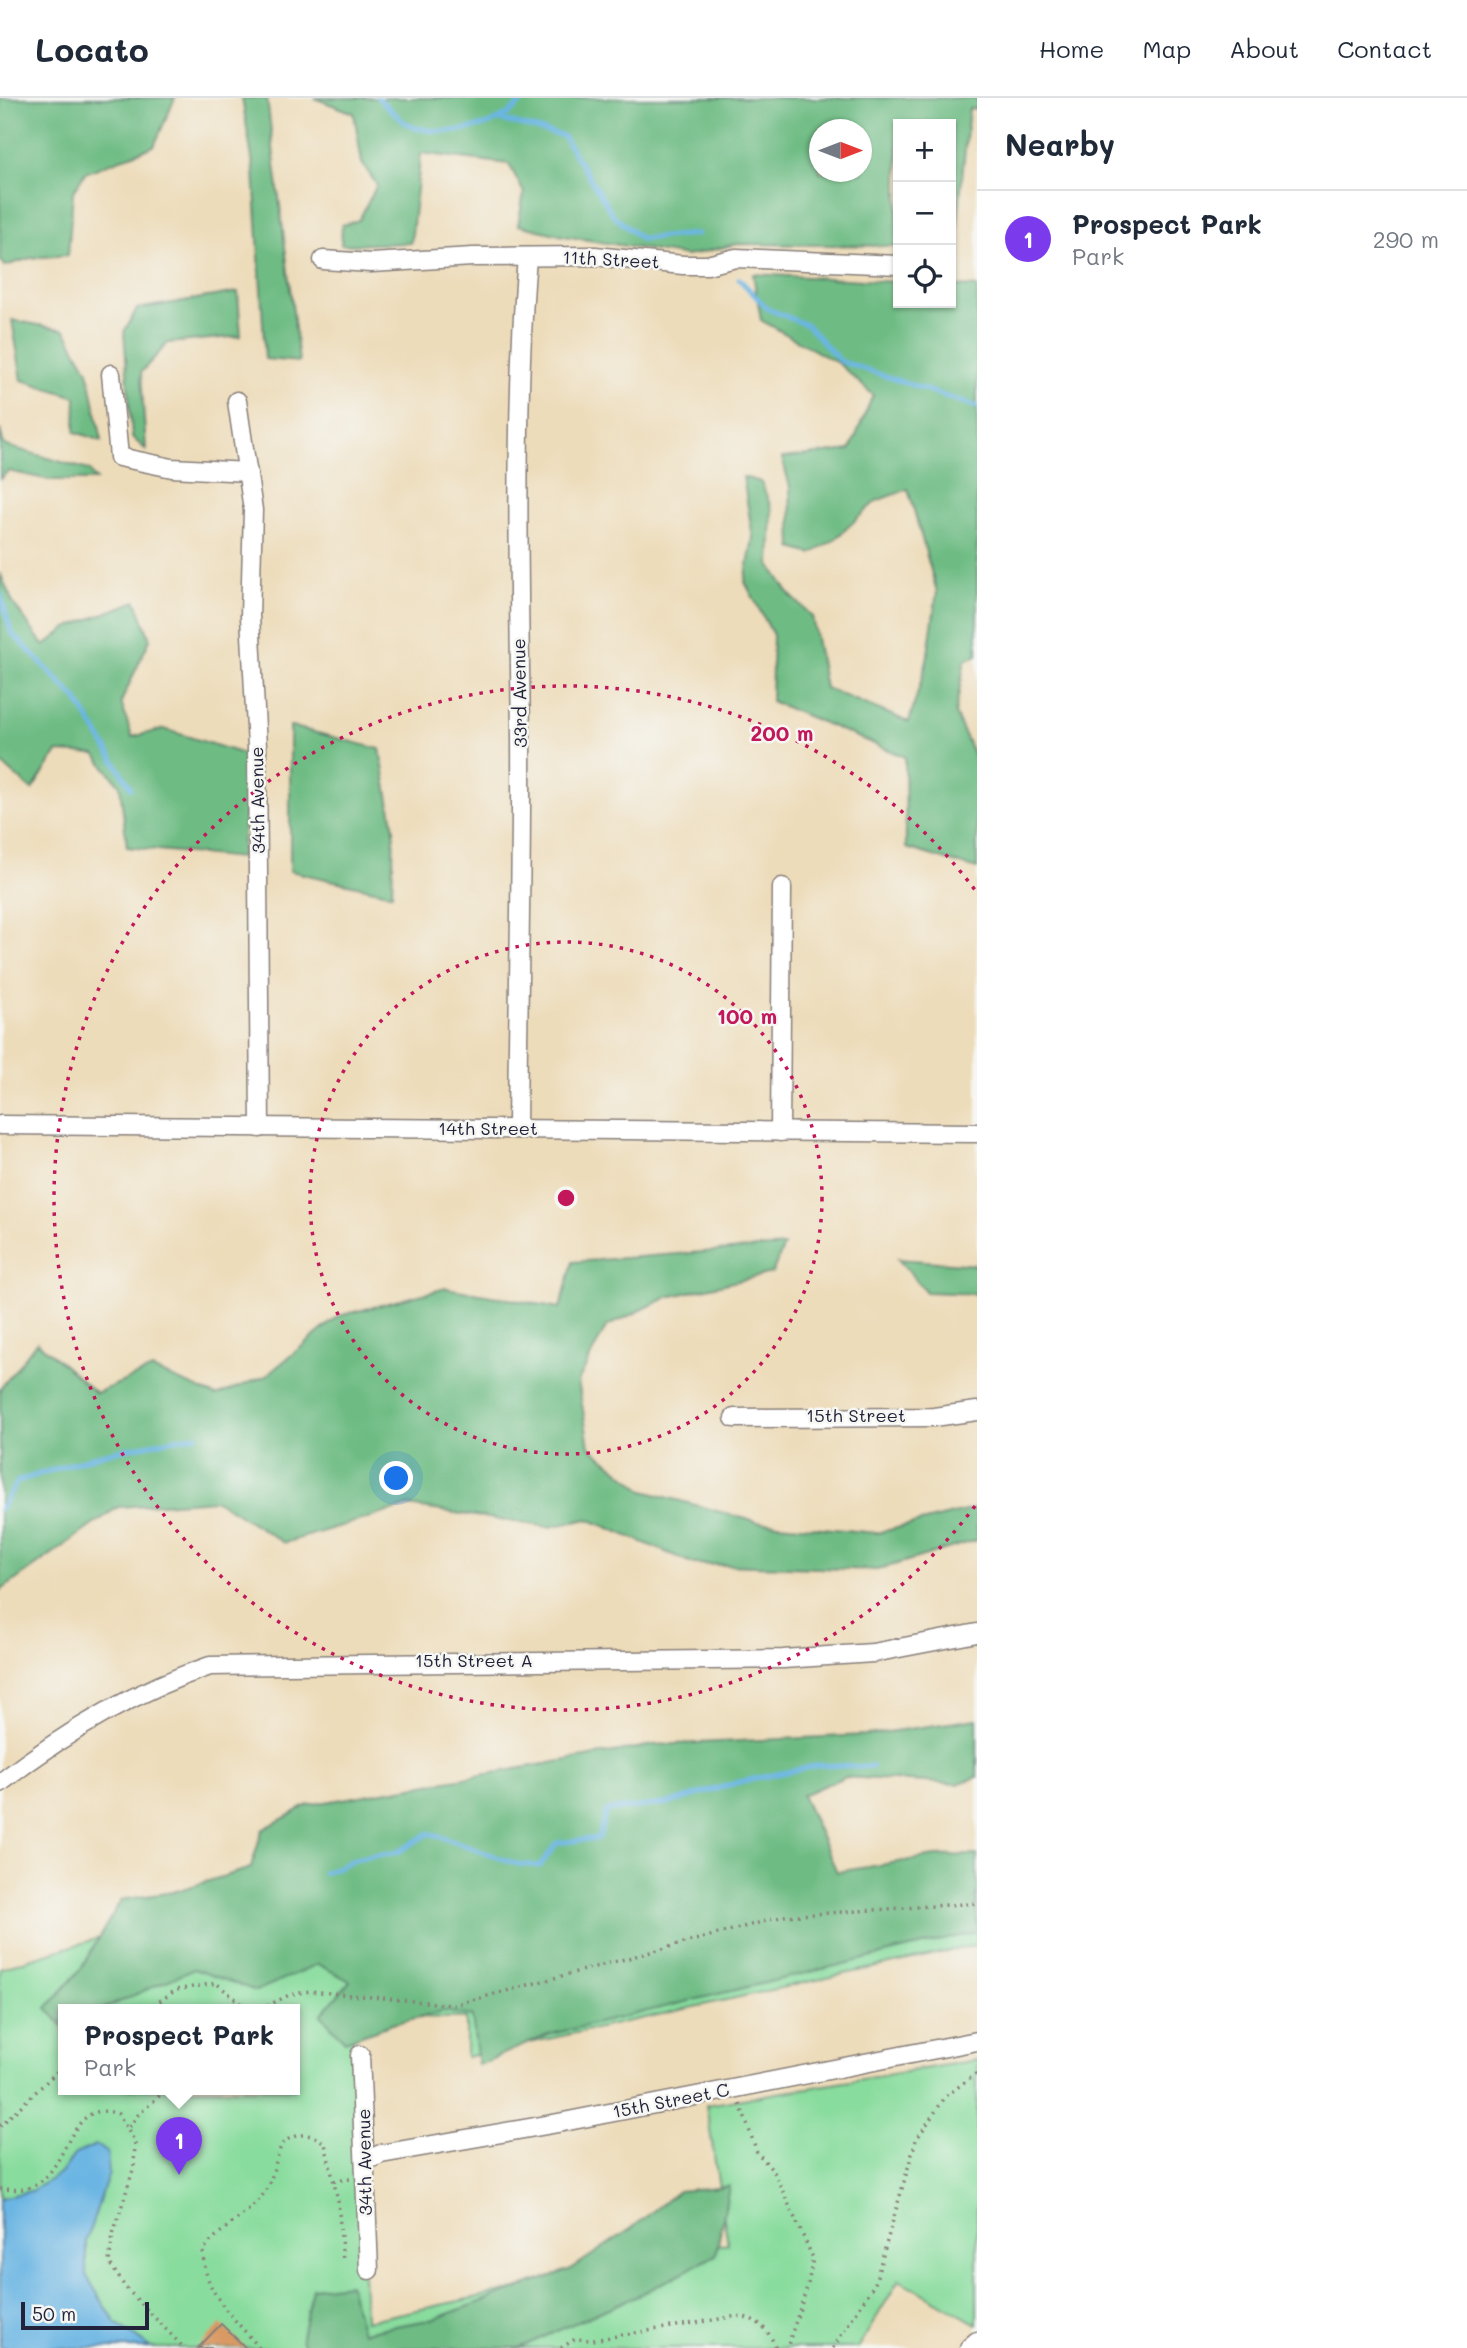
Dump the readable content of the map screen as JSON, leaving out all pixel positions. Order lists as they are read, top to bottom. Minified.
{"streets":{"street":["11th Street","33rd Avenue","34th Avenue","14th Street","15th Street","15th Street A","15th Street C"]},"crossings":[["11th Street","33rd Avenue"],["33rd Avenue","14th Street"],["34th Avenue","14th Street"],["34th Avenue","15th Street C"]],"scale_bar":"50 m","north":"right","page":{"header":"Locato","nav":["Home","Map","About","Contact"],"heading":"Nearby","map_buttons":["+","−"],"list":[{"mark":"1","name":"Prospect Park","note":"Park","value":"290 m"}],"popup":["Prospect Park","Park"],"pins":"1","scale":"50 m"},"rings":["200 m","100 m"]}
